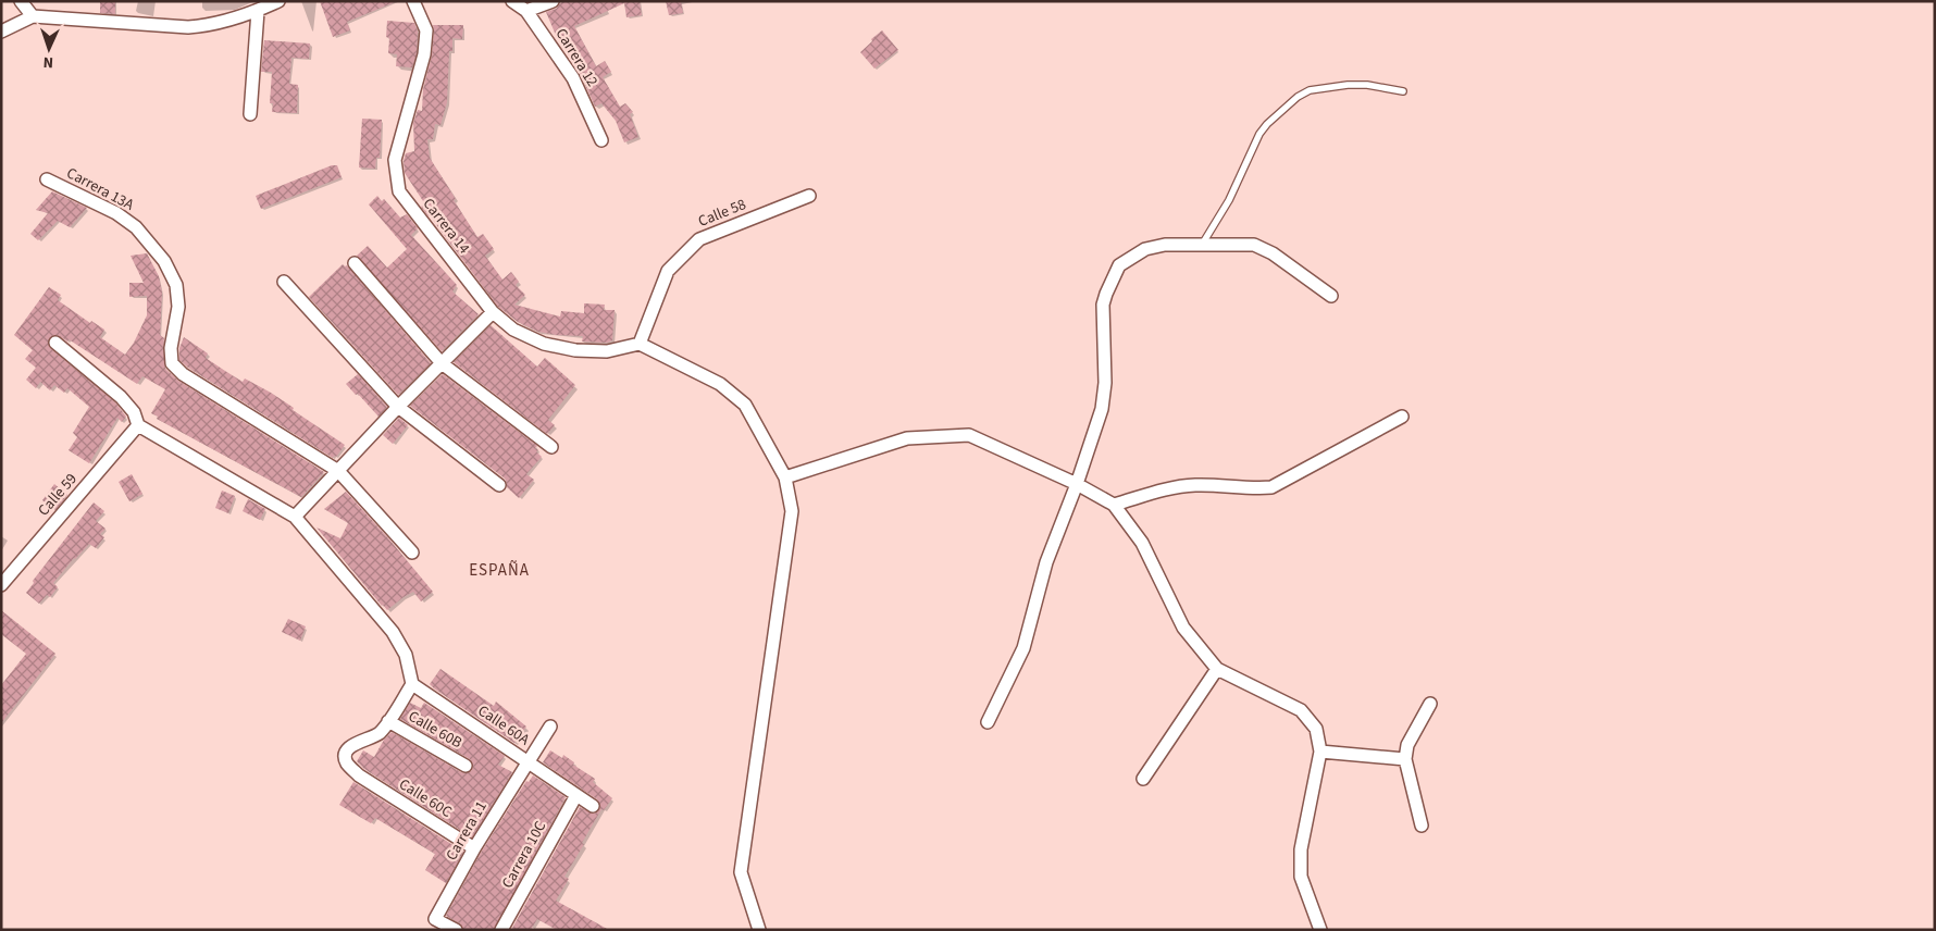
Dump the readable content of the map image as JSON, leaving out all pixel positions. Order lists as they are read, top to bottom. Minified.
{"streets":{"street":["Carrera 12","Carrera 13A","Calle 58","Carrera 14","Calle 59","Calle 60A","Calle 60B","Calle 60C","Carrera 11","Carrera 10C"]},"crossings":[["Calle 58","Carrera 14"],["Calle 60A","Carrera 11"],["Calle 60A","Carrera 10C"],["Calle 60B","Calle 60C"],["Calle 60C","Carrera 11"]],"districts":["ESPAÑA"],"north":"bottom"}
